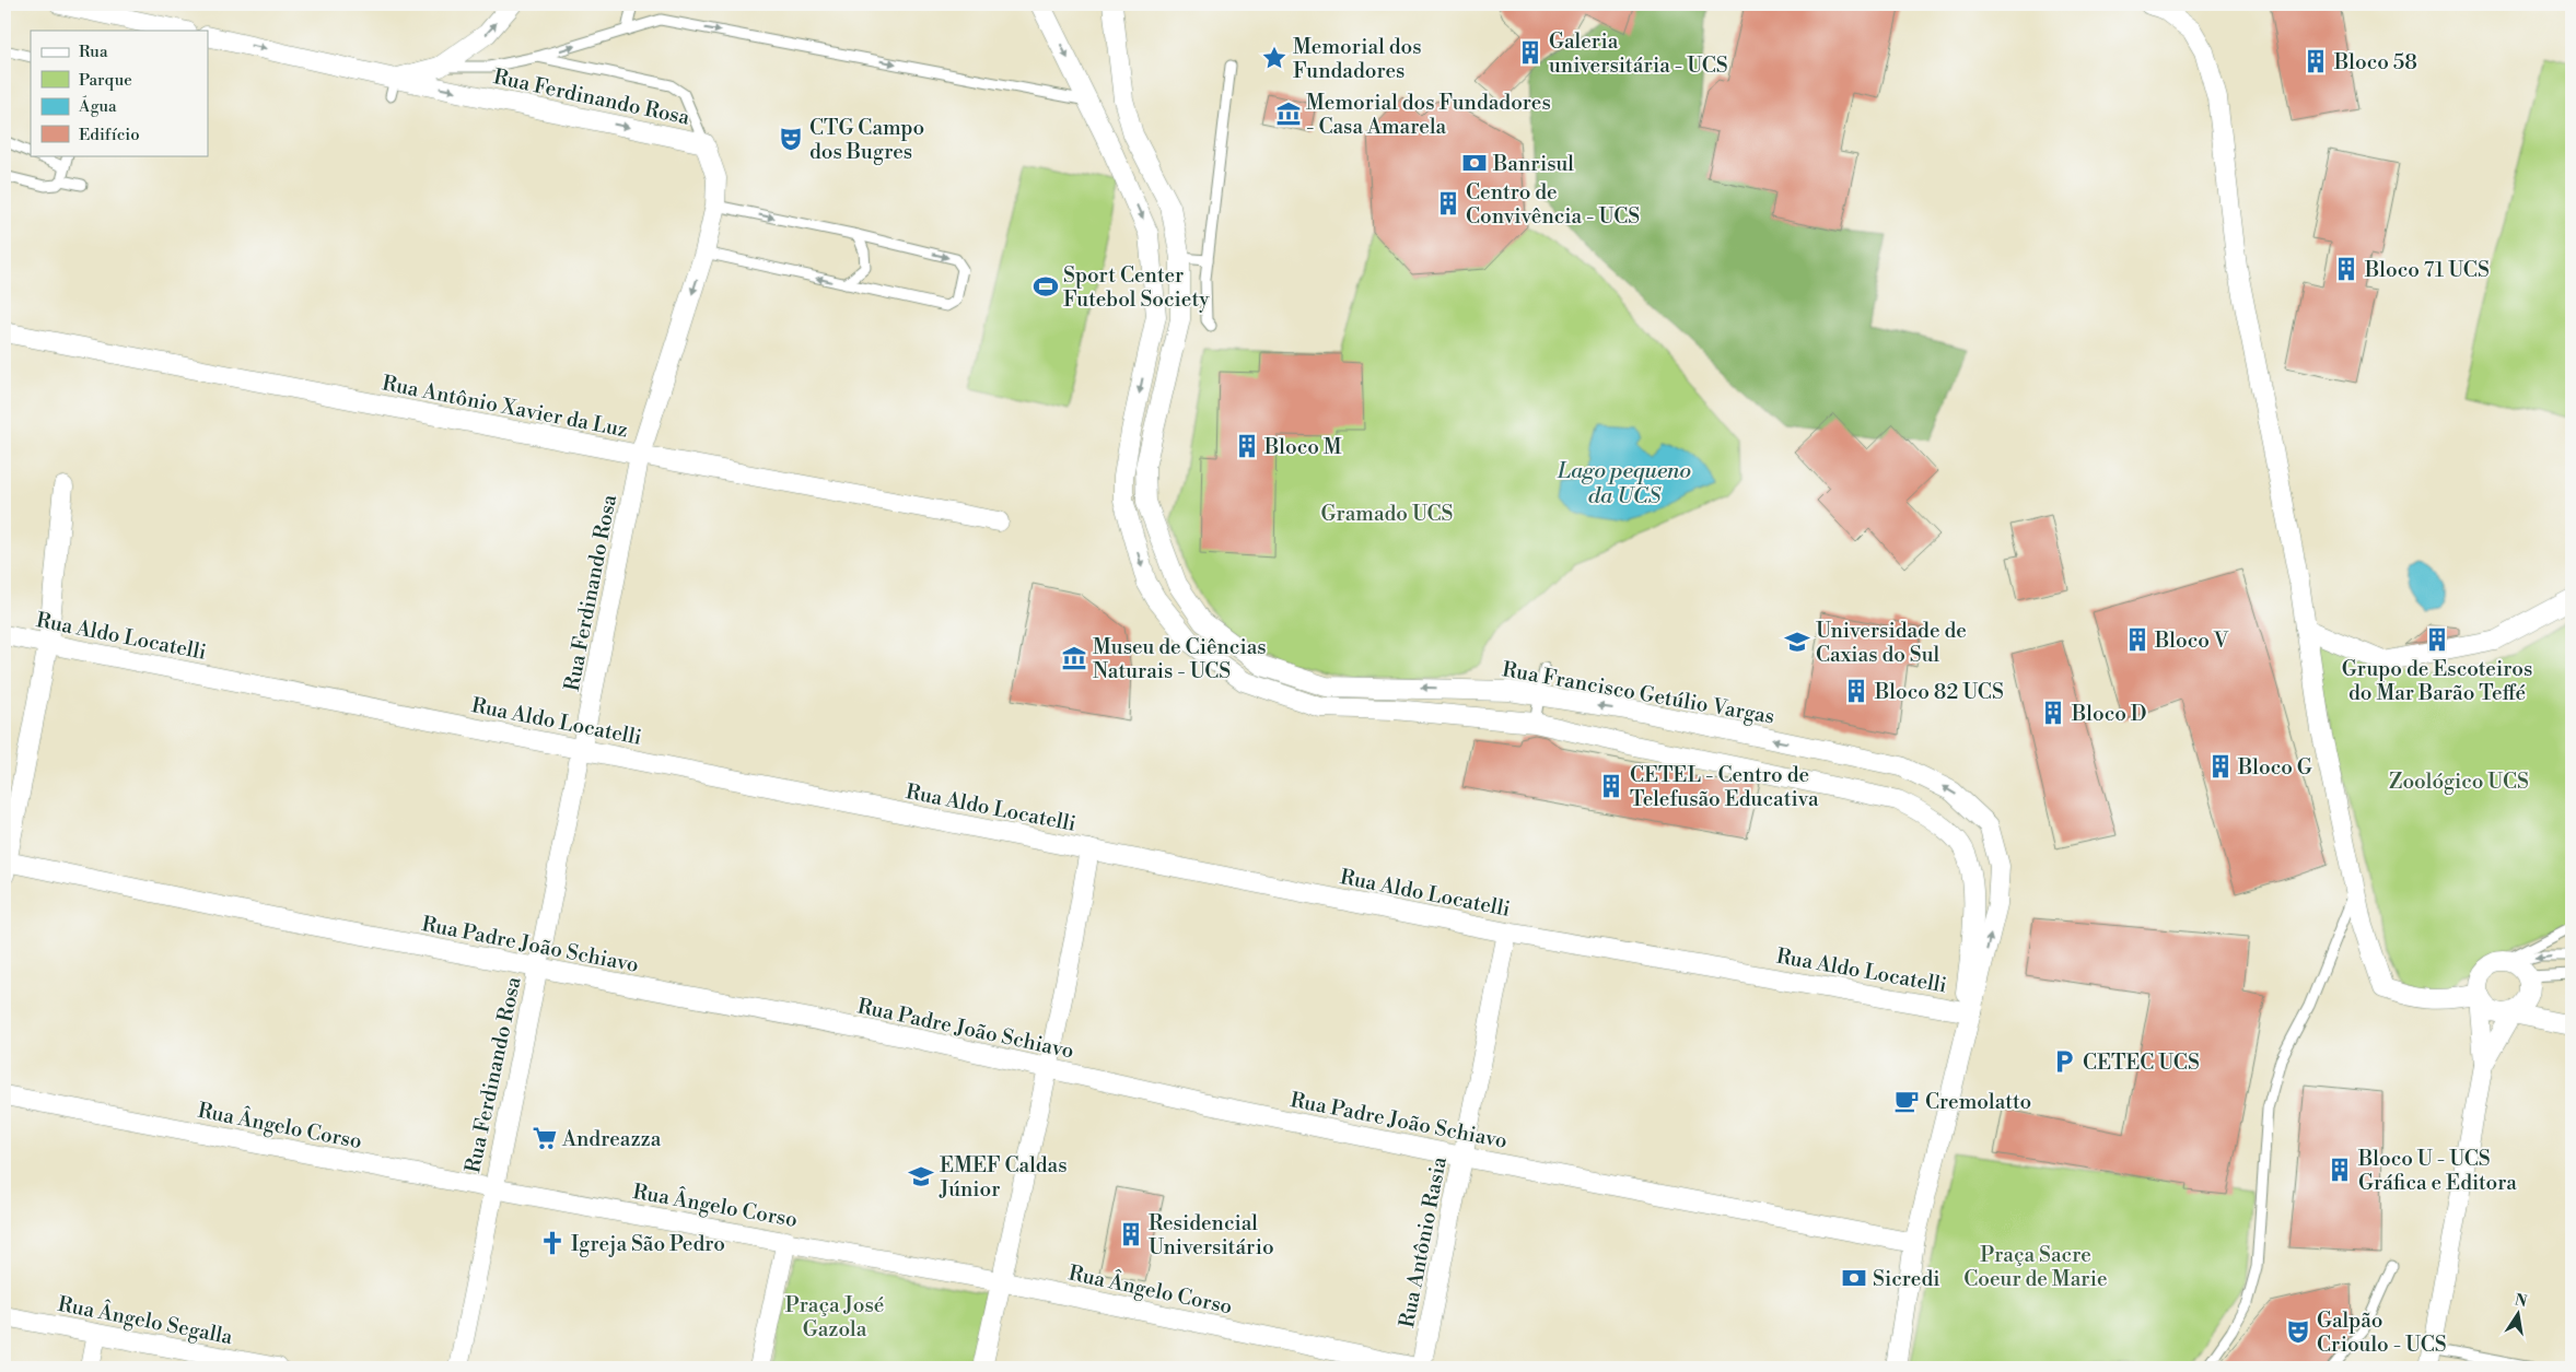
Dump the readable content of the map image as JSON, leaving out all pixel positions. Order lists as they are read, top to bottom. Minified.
{"streets":{"street":["Rua Ferdinando Rosa","Rua Antônio Xavier da Luz","Rua Aldo Locatelli","Rua Francisco Getúlio Vargas","Rua Padre João Schiavo","Rua Ângelo Corso","Rua Antônio Rasia","Rua Ângelo Segalla"]},"crossings":[["Rua Ferdinando Rosa","Rua Antônio Xavier da Luz"],["Rua Ferdinando Rosa","Rua Aldo Locatelli"],["Rua Ferdinando Rosa","Rua Padre João Schiavo"],["Rua Ferdinando Rosa","Rua Ângelo Corso"],["Rua Aldo Locatelli","Rua Francisco Getúlio Vargas"],["Rua Aldo Locatelli","Rua Antônio Rasia"],["Rua Padre João Schiavo","Rua Antônio Rasia"]],"water":["Lago pequeno da UCS"],"parks":["Gramado UCS","Zoológico UCS","Praça Sacre Coeur de Marie","Praça José Gazola"],"places":{"building":["Galeria universitária - UCS","Bloco 58","Centro de Convivência - UCS","Bloco 71 UCS","Bloco M","Bloco V","Grupo de Escoteiros do Mar Barão Teffé","Bloco 82 UCS","Bloco D","Bloco G","CETEL - Centro de Telefusão Educativa","Bloco U - UCS Gráfica e Editora","Residencial Universitário"],"place":["Memorial dos Fundadores"],"museum":["Memorial dos Fundadores - Casa Amarela","Museu de Ciências Naturais - UCS"],"theatre":["CTG Campo dos Bugres","Galpão Crioulo - UCS"],"bank":["Banrisul","Sicredi"],"sports":["Sport Center Futebol Society"],"school or university":["Universidade de Caxias do Sul","EMEF Caldas Júnior"],"parking":["CETEC UCS"],"cafe":["Cremolatto"],"supermarket":["Andreazza"],"church":["Igreja São Pedro"]},"legend":["Rua","Parque","Água","Edifício"],"north":"top"}
